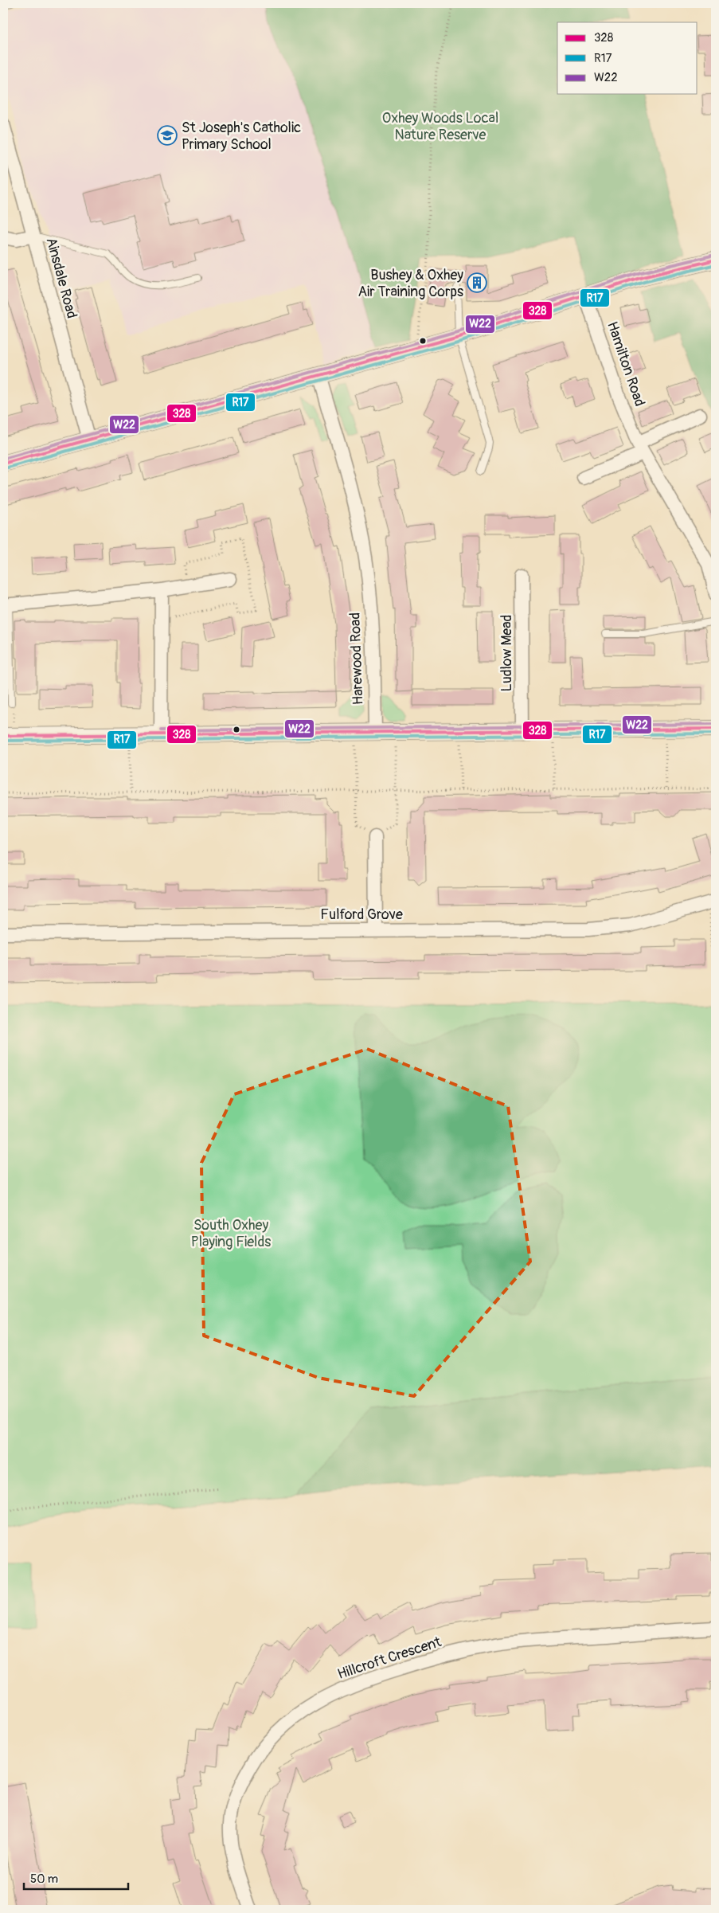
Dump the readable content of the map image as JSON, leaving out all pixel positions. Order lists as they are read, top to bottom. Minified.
{"streets":{"street":["Ainsdale Road","Hamilton Road","Ludlow Mead","Harewood Road","Fulford Grove","Hillcroft Crescent"]},"parks":["Oxhey Woods Local Nature Reserve","South Oxhey Playing Fields"],"places":{"school or university":["St Joseph's Catholic Primary School"],"building":["Bushey & Oxhey Air Training Corps"]},"lines":["transit line W22","transit line 328","transit line R17"],"legend":["328","R17","W22"],"scale_bar":"50 m"}
